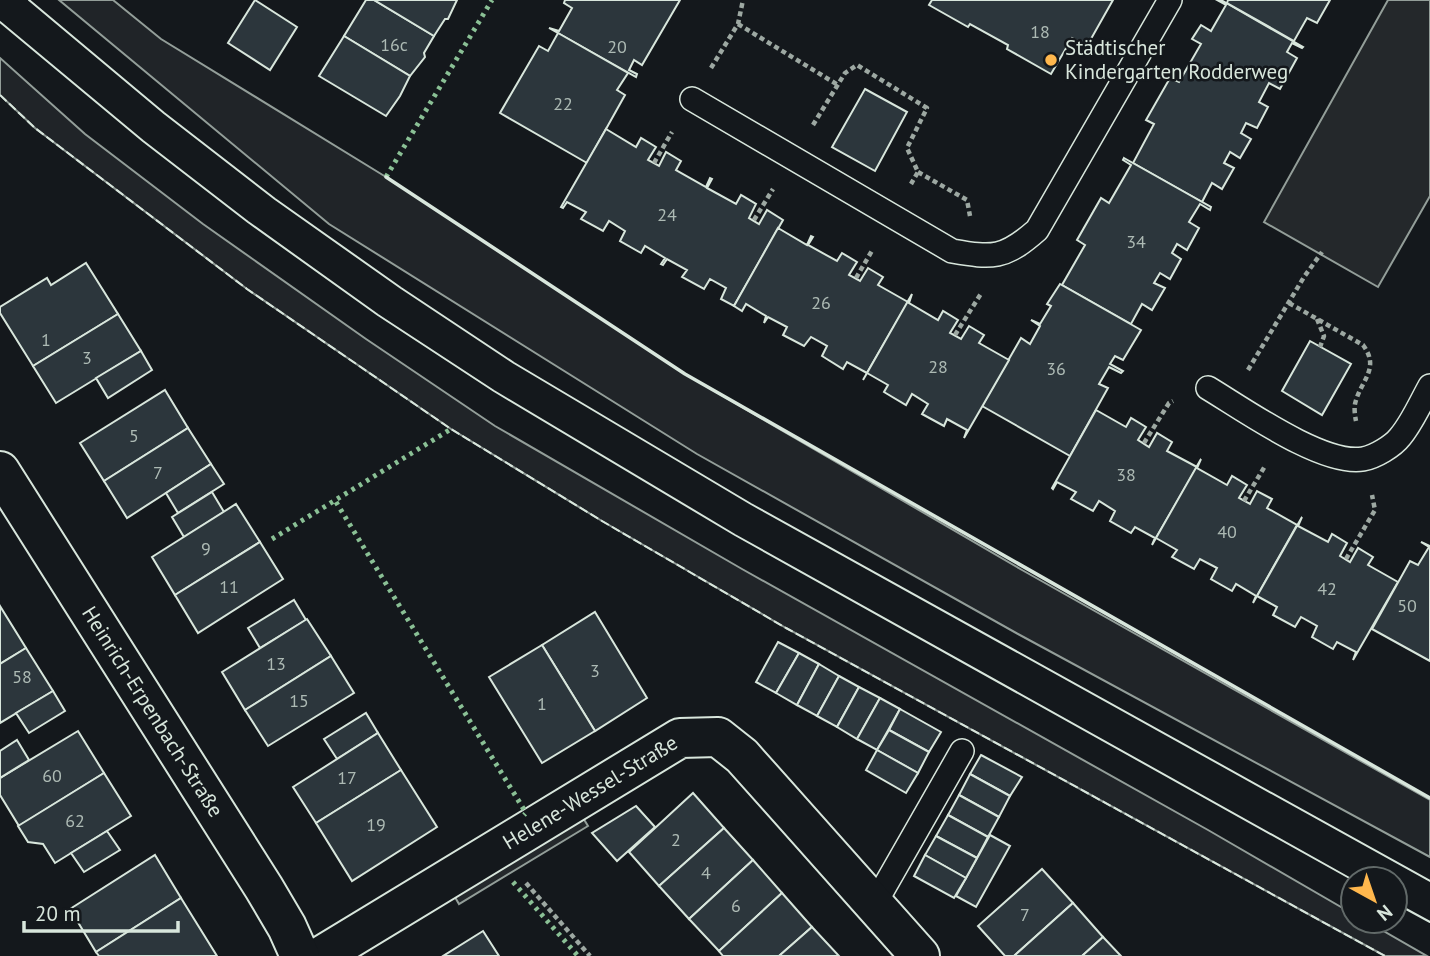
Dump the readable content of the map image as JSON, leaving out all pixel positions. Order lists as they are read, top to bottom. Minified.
{"streets":{"street":["Heinrich-Erpenbach-Straße","Helene-Wessel-Straße"]},"places":["Städtischer Kindergarten Rodderweg"],"house_numbers":["18","16c","20","22","24","34","26","1","3","28","36","5","7","38","40","9","11","42","50","13","3","58","15","1","60","17","62","19","2","4","6","7"],"scale_bar":"20 m","north":"bottom right"}
